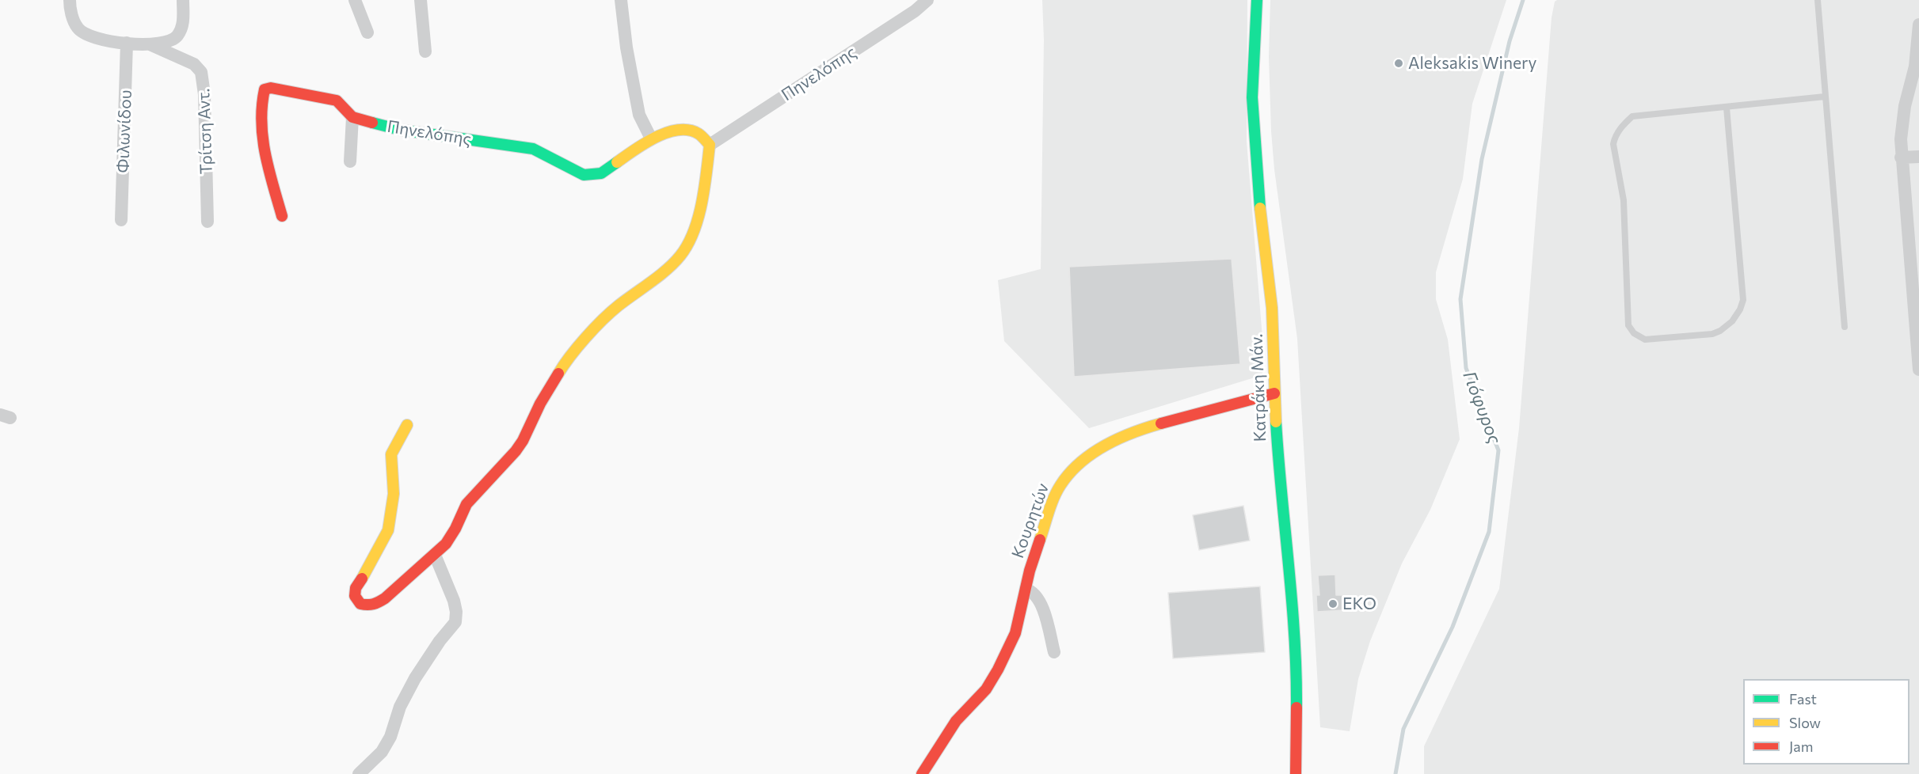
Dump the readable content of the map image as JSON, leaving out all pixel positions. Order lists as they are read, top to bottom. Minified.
{"streets":{"street":["Πηνελόπης","Φιλωνίδου","Τρίτση Αντ.","Κατράκη Μάν.","Κουρητών"]},"crossings":[["Κατράκη Μάν.","Κουρητών"]],"water":["Γιόφυρος"],"places":["Aleksakis Winery","EKO"],"legend":["Fast","Slow","Jam"]}
